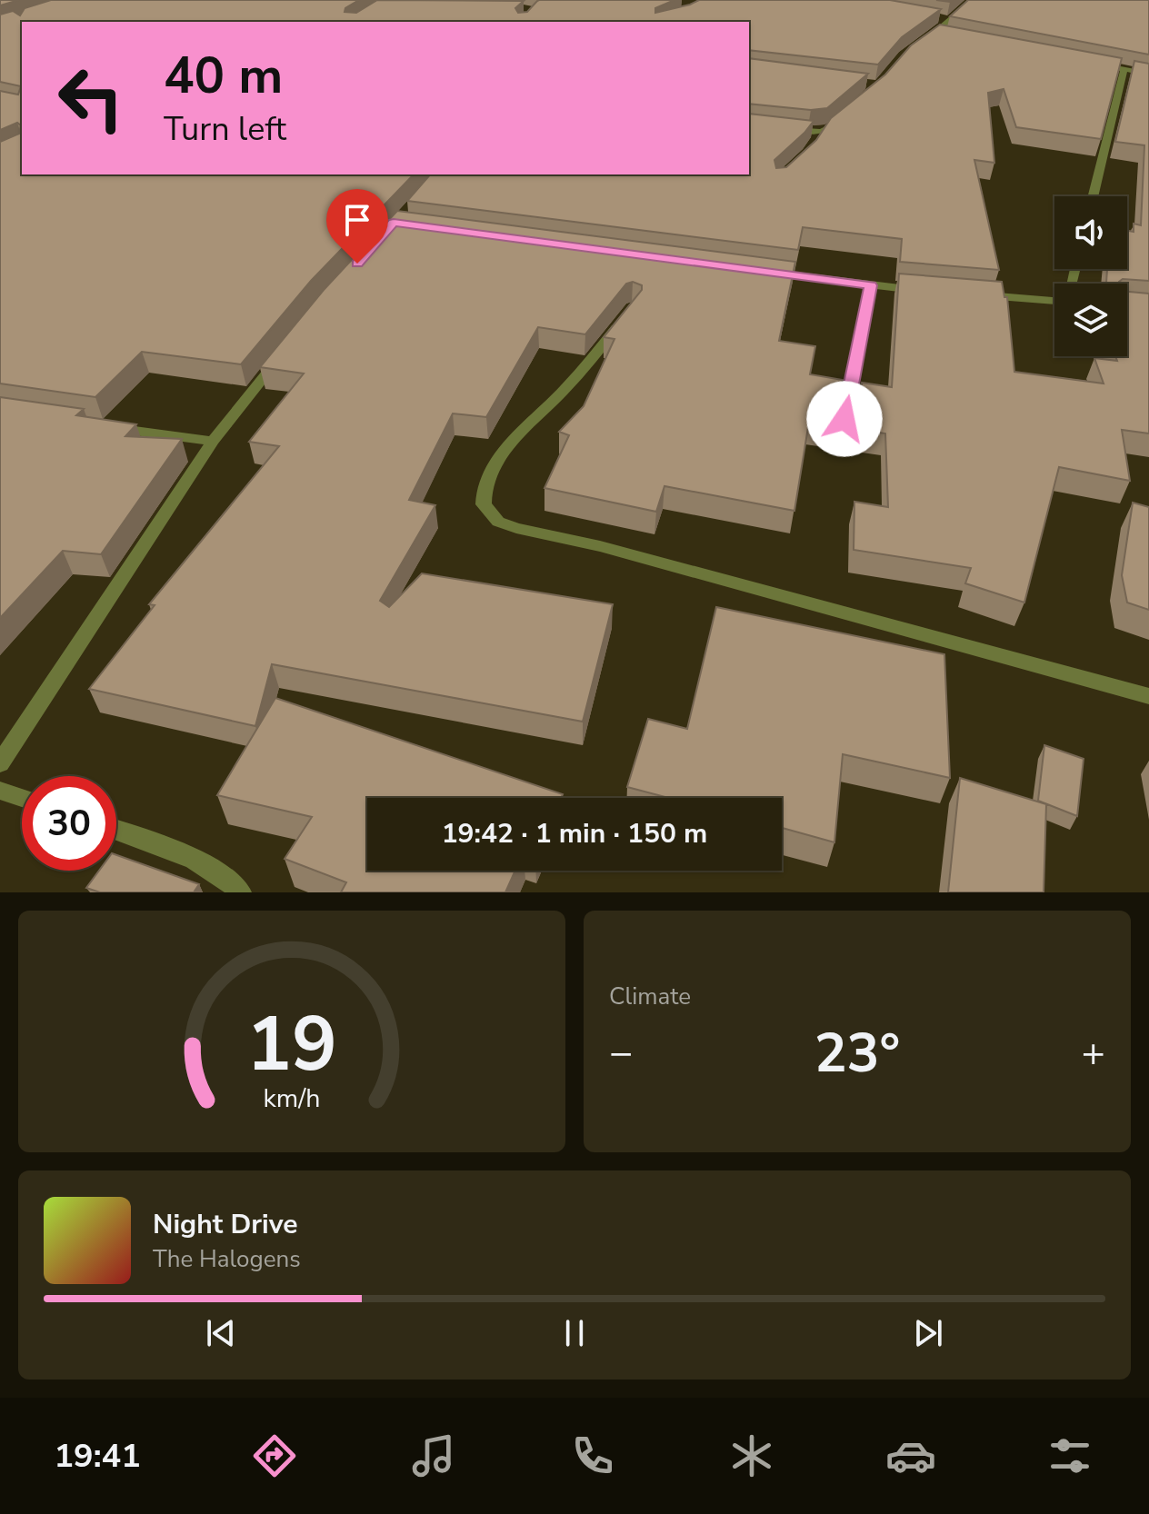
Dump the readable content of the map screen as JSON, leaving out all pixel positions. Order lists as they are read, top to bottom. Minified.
{"page":{"turn":["40 m","Turn left"],"limit":"30","trip":"19:42 · 1 min · 150 m","tile":"Climate","heat":["−","23°","+"],"song":["Night Drive","The Halogens"],"tabs":"19:41","gauge":["19","km/h"]}}
